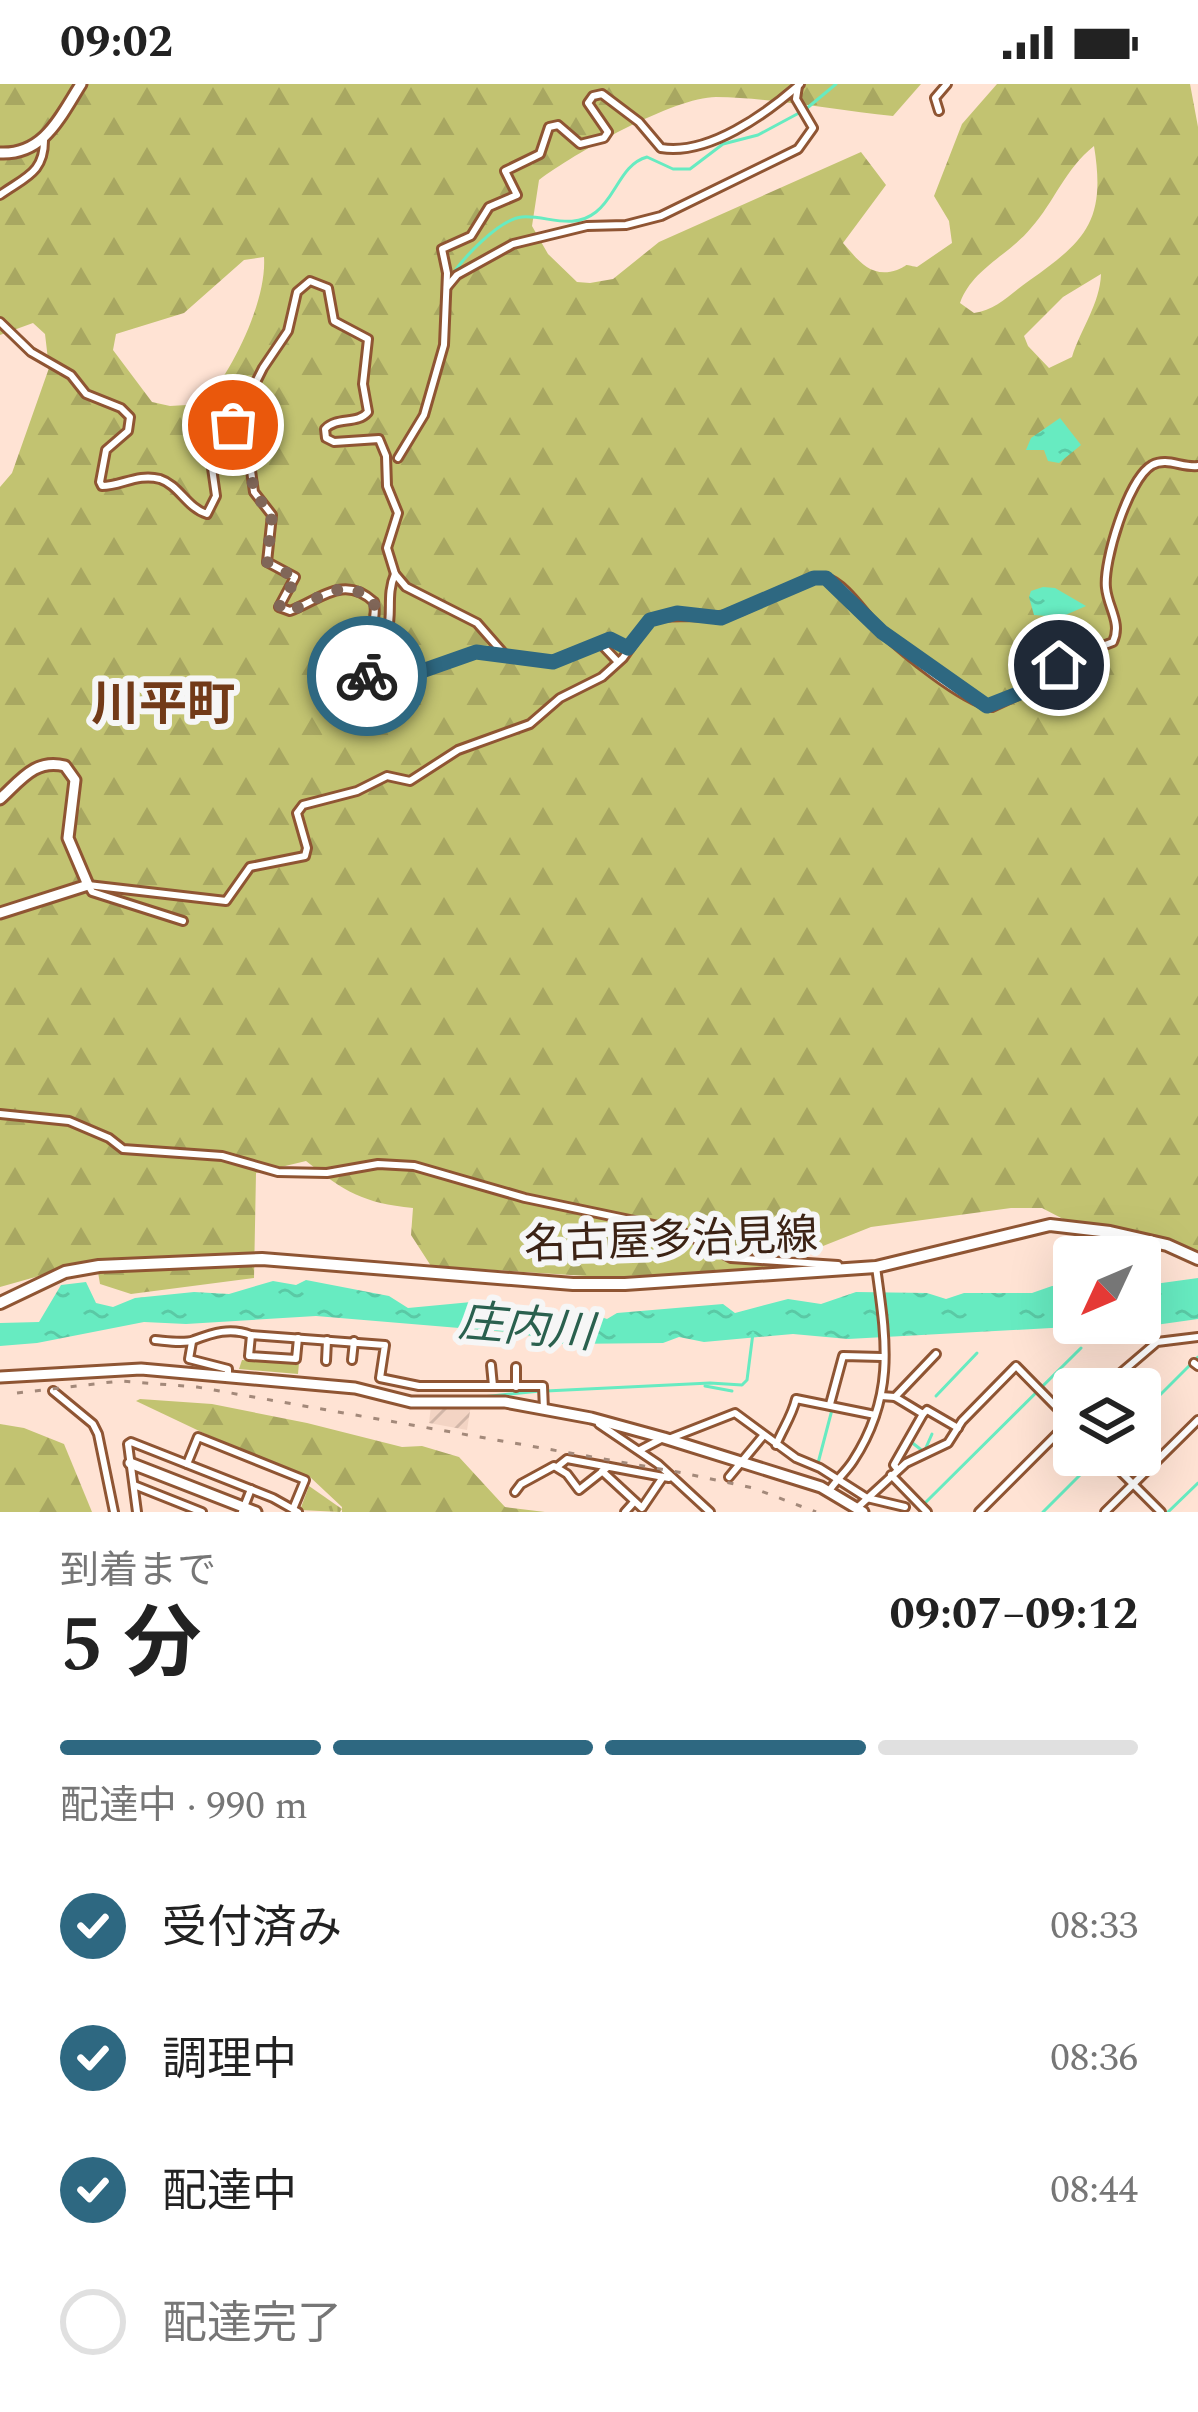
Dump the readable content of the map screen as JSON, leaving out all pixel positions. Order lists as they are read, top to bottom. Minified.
{"streets":{"main road":["名古屋多治見線"]},"districts":["川平町"],"water":["庄内川"],"north":"bottom left","page":{"status":"09:02","heading":["5 分","到着まで","09:07–09:12"],"bar":"配達中 · 990 m","list":[["受付済み","08:33"],["調理中","08:36"],["配達中","08:44"],"配達完了"]}}
